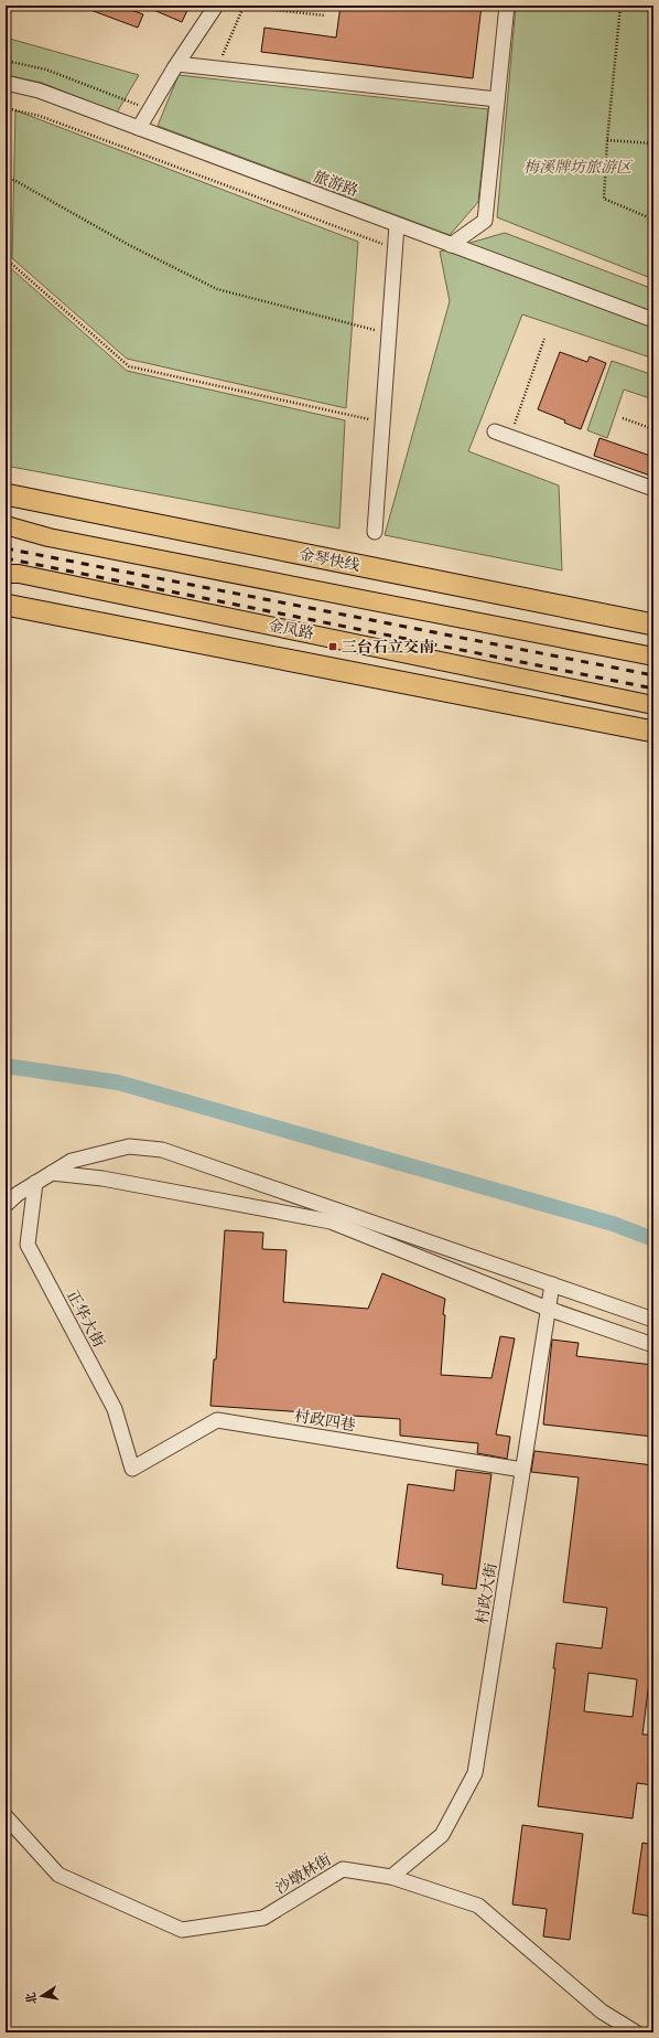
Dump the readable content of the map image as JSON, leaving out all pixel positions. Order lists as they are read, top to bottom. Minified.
{"streets":{"highway":["金琴快线"],"main road":["金凤路"],"street":["旅游路","正华大街","村政四巷","村政大街","沙墩林街"]},"crossings":[["正华大街","村政四巷"],["村政四巷","村政大街"],["村政大街","沙墩林街"]],"parks":["梅溪牌坊旅游区"],"places":{"transit":["三台石立交南"]},"north":"left"}
